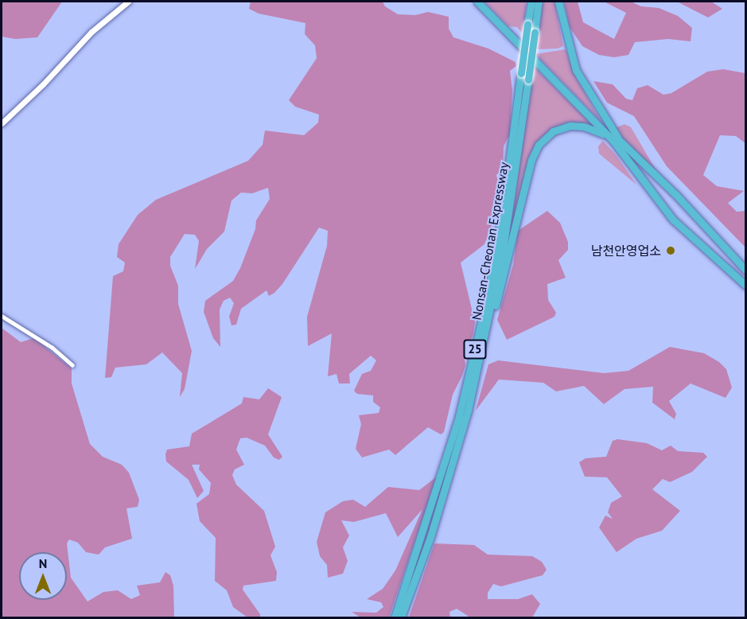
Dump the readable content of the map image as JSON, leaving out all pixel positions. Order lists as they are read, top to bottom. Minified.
{"streets":{"highway":["Nonsan-Cheonan Expressway","25"]},"places":["남천안영업소"],"north":"top"}
